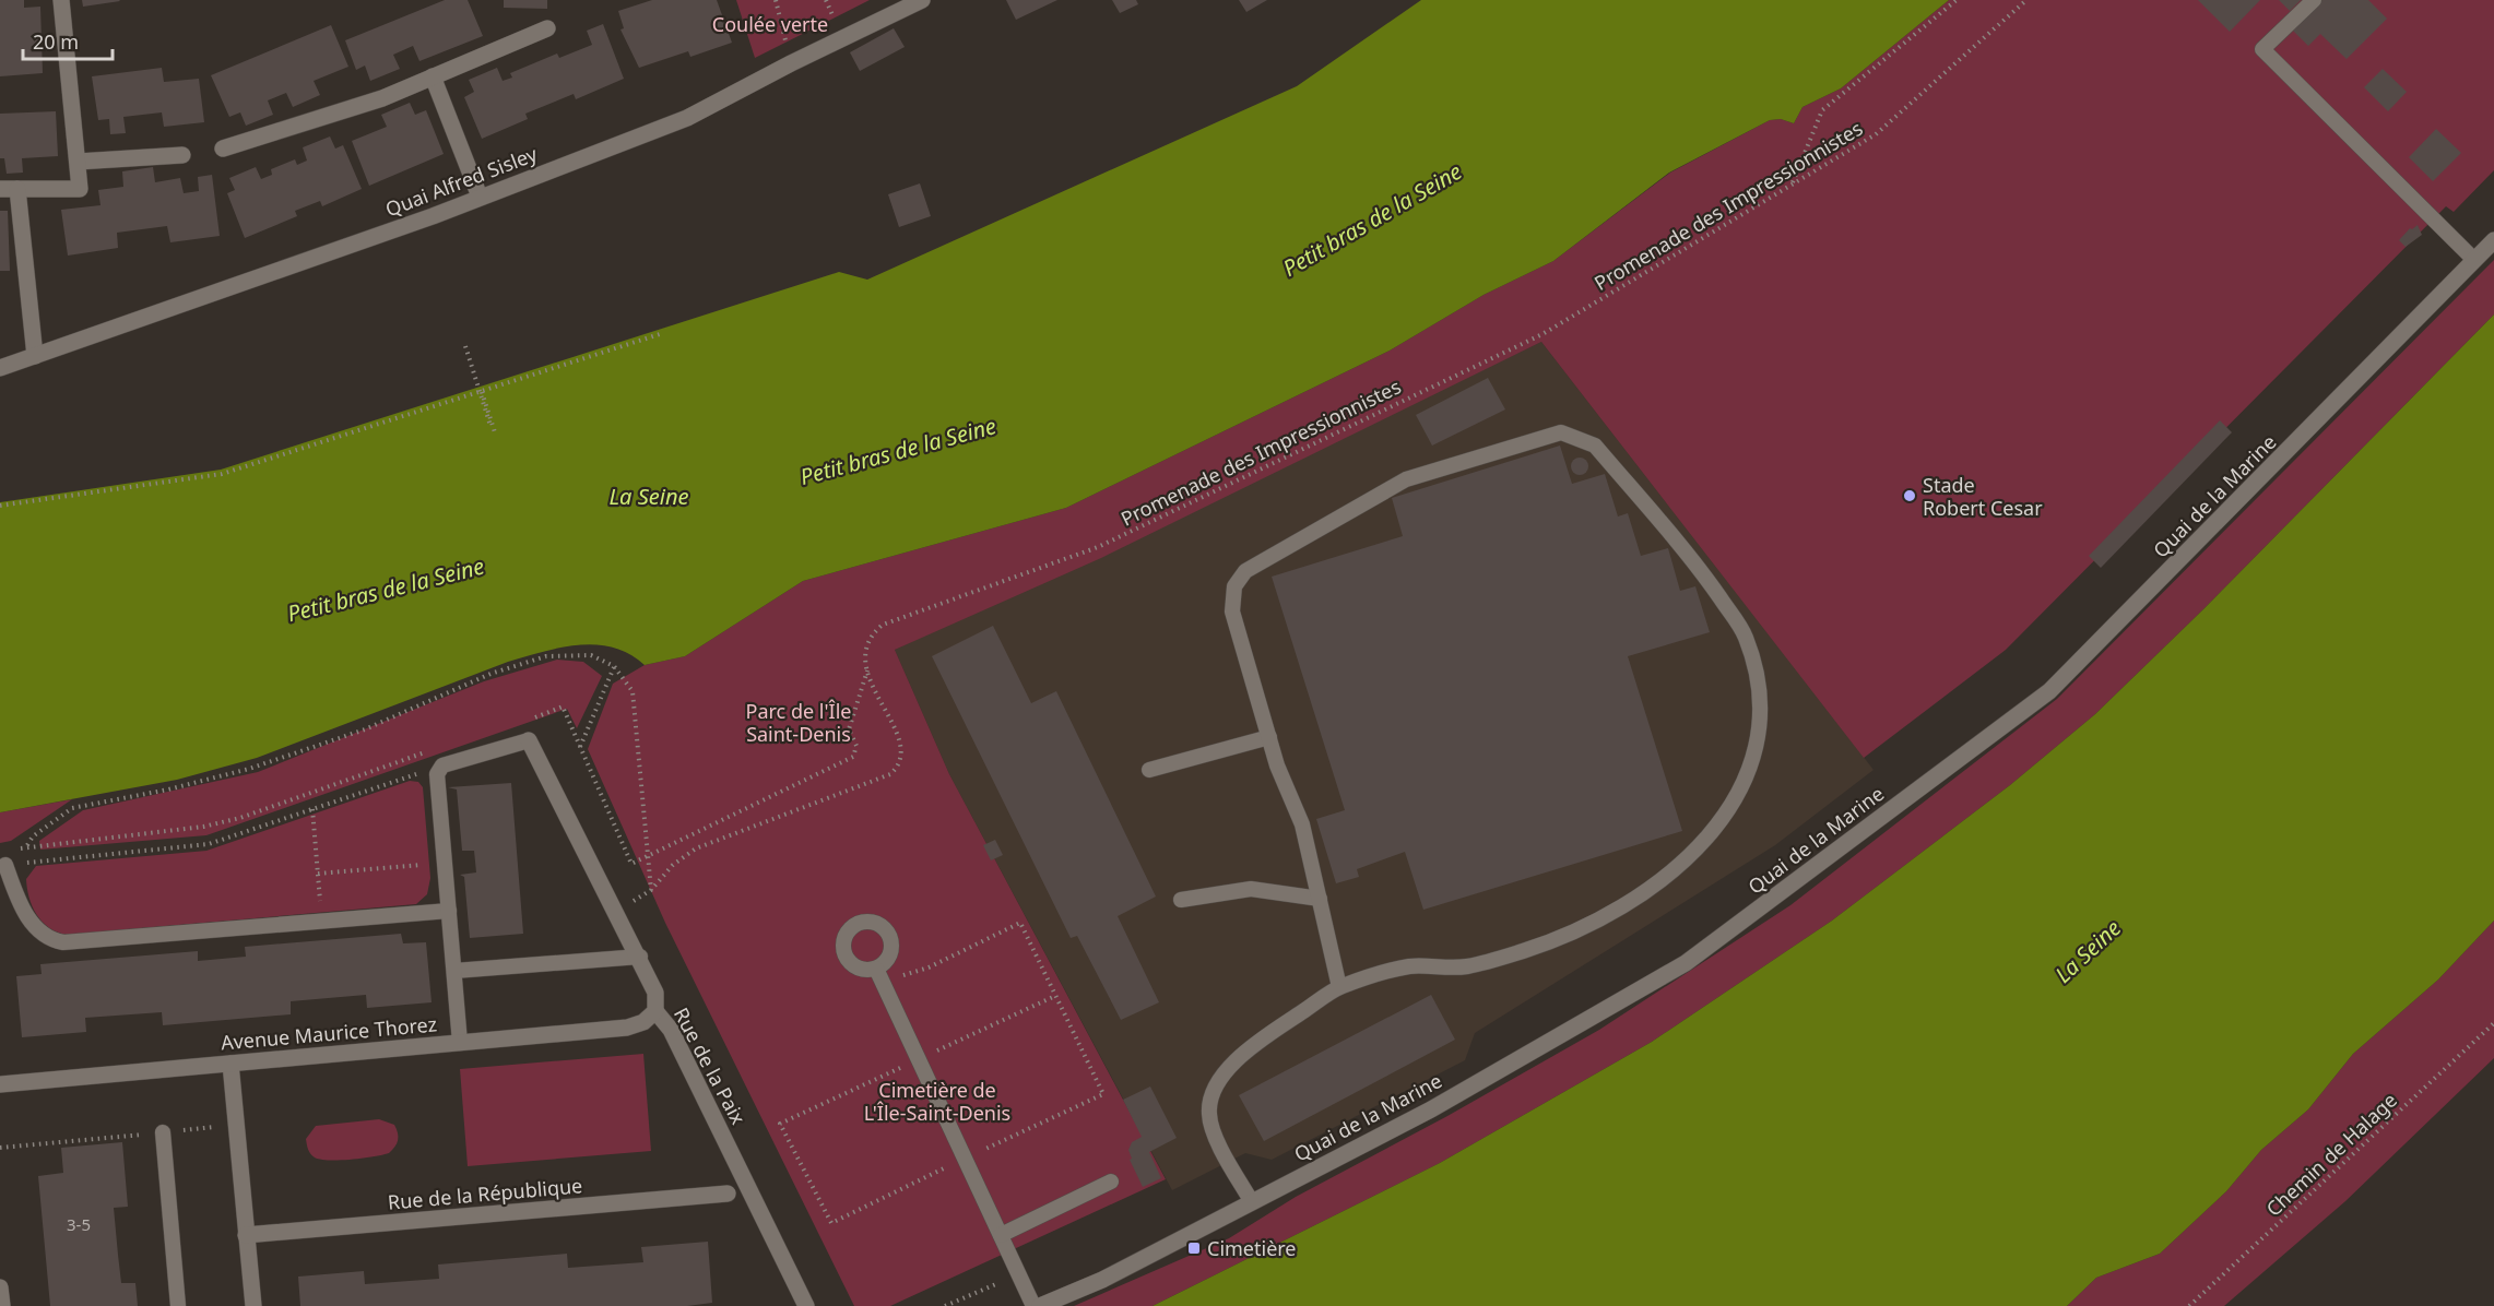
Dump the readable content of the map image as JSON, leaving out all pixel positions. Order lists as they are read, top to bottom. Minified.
{"streets":{"street":["Quai Alfred Sisley","Quai de la Marine","Avenue Maurice Thorez","Rue de la Paix","Rue de la République"],"path":["Promenade des Impressionnistes","Chemin de Halage"]},"crossings":[["Promenade des Impressionnistes","Rue de la Paix"],["Avenue Maurice Thorez","Rue de la Paix"]],"water":["Petit bras de la Seine","La Seine"],"parks":["Coulée verte","Parc de l'Île Saint-Denis","Cimetière de L'Île-Saint-Denis"],"places":{"other":["Stade Robert Cesar"],"transit":["Cimetière"]},"house_numbers":["3-5"],"scale_bar":"20 m"}
